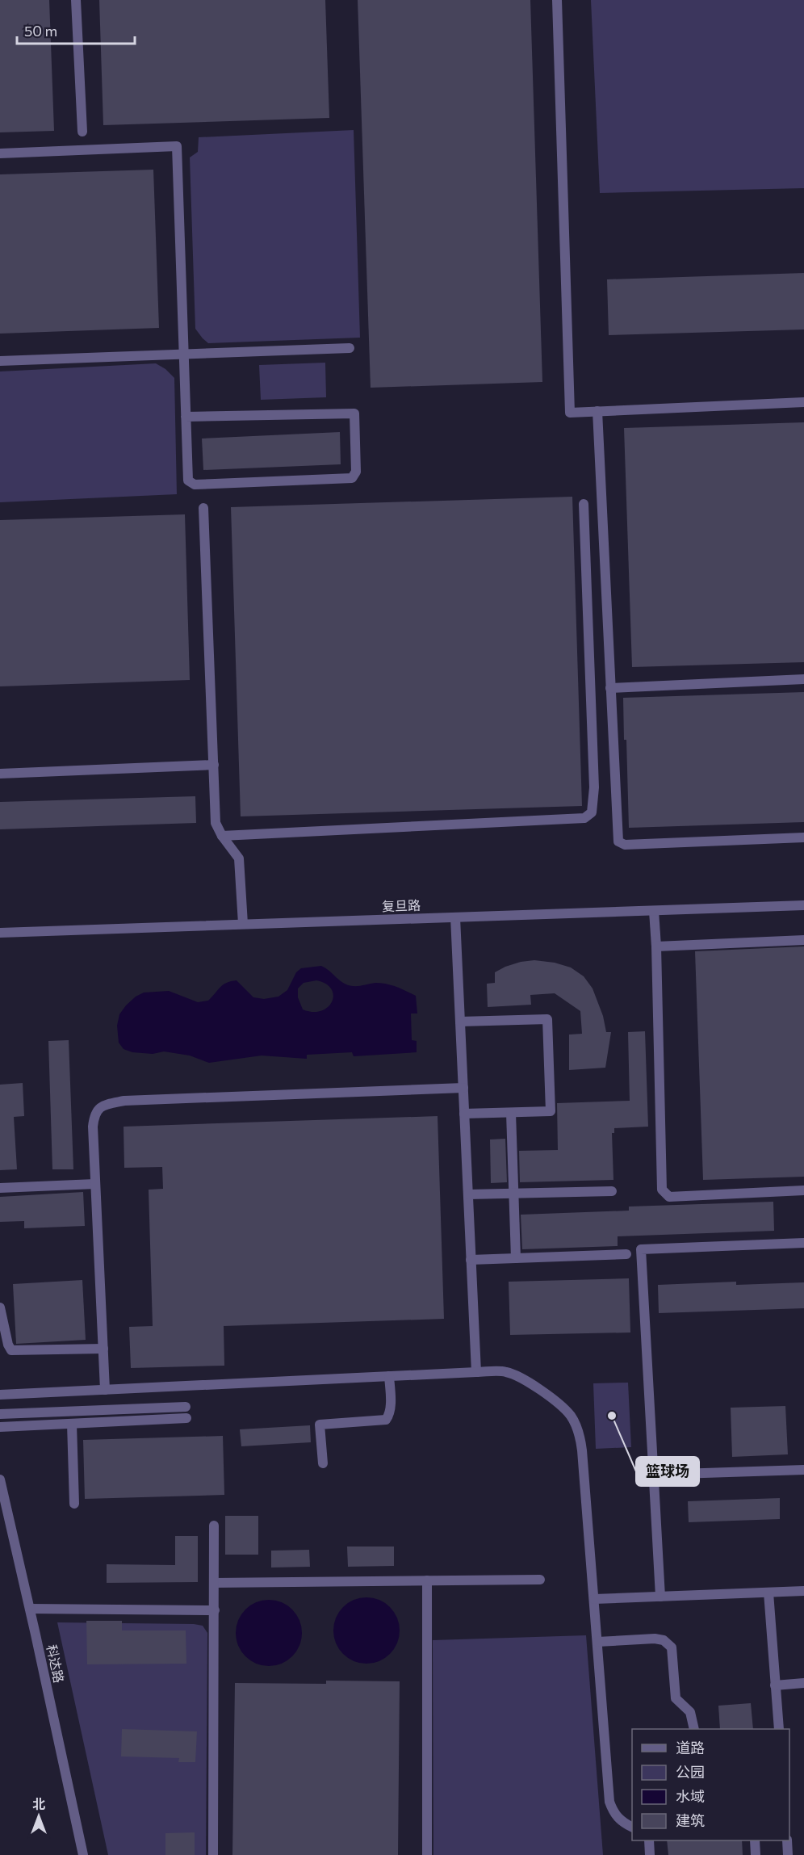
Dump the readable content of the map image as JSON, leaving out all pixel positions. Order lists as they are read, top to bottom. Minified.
{"streets":{"street":["复旦路","科达路"]},"places":["篮球场"],"legend":["道路","公园","水域","建筑"],"scale_bar":"50 m","north":"top"}
